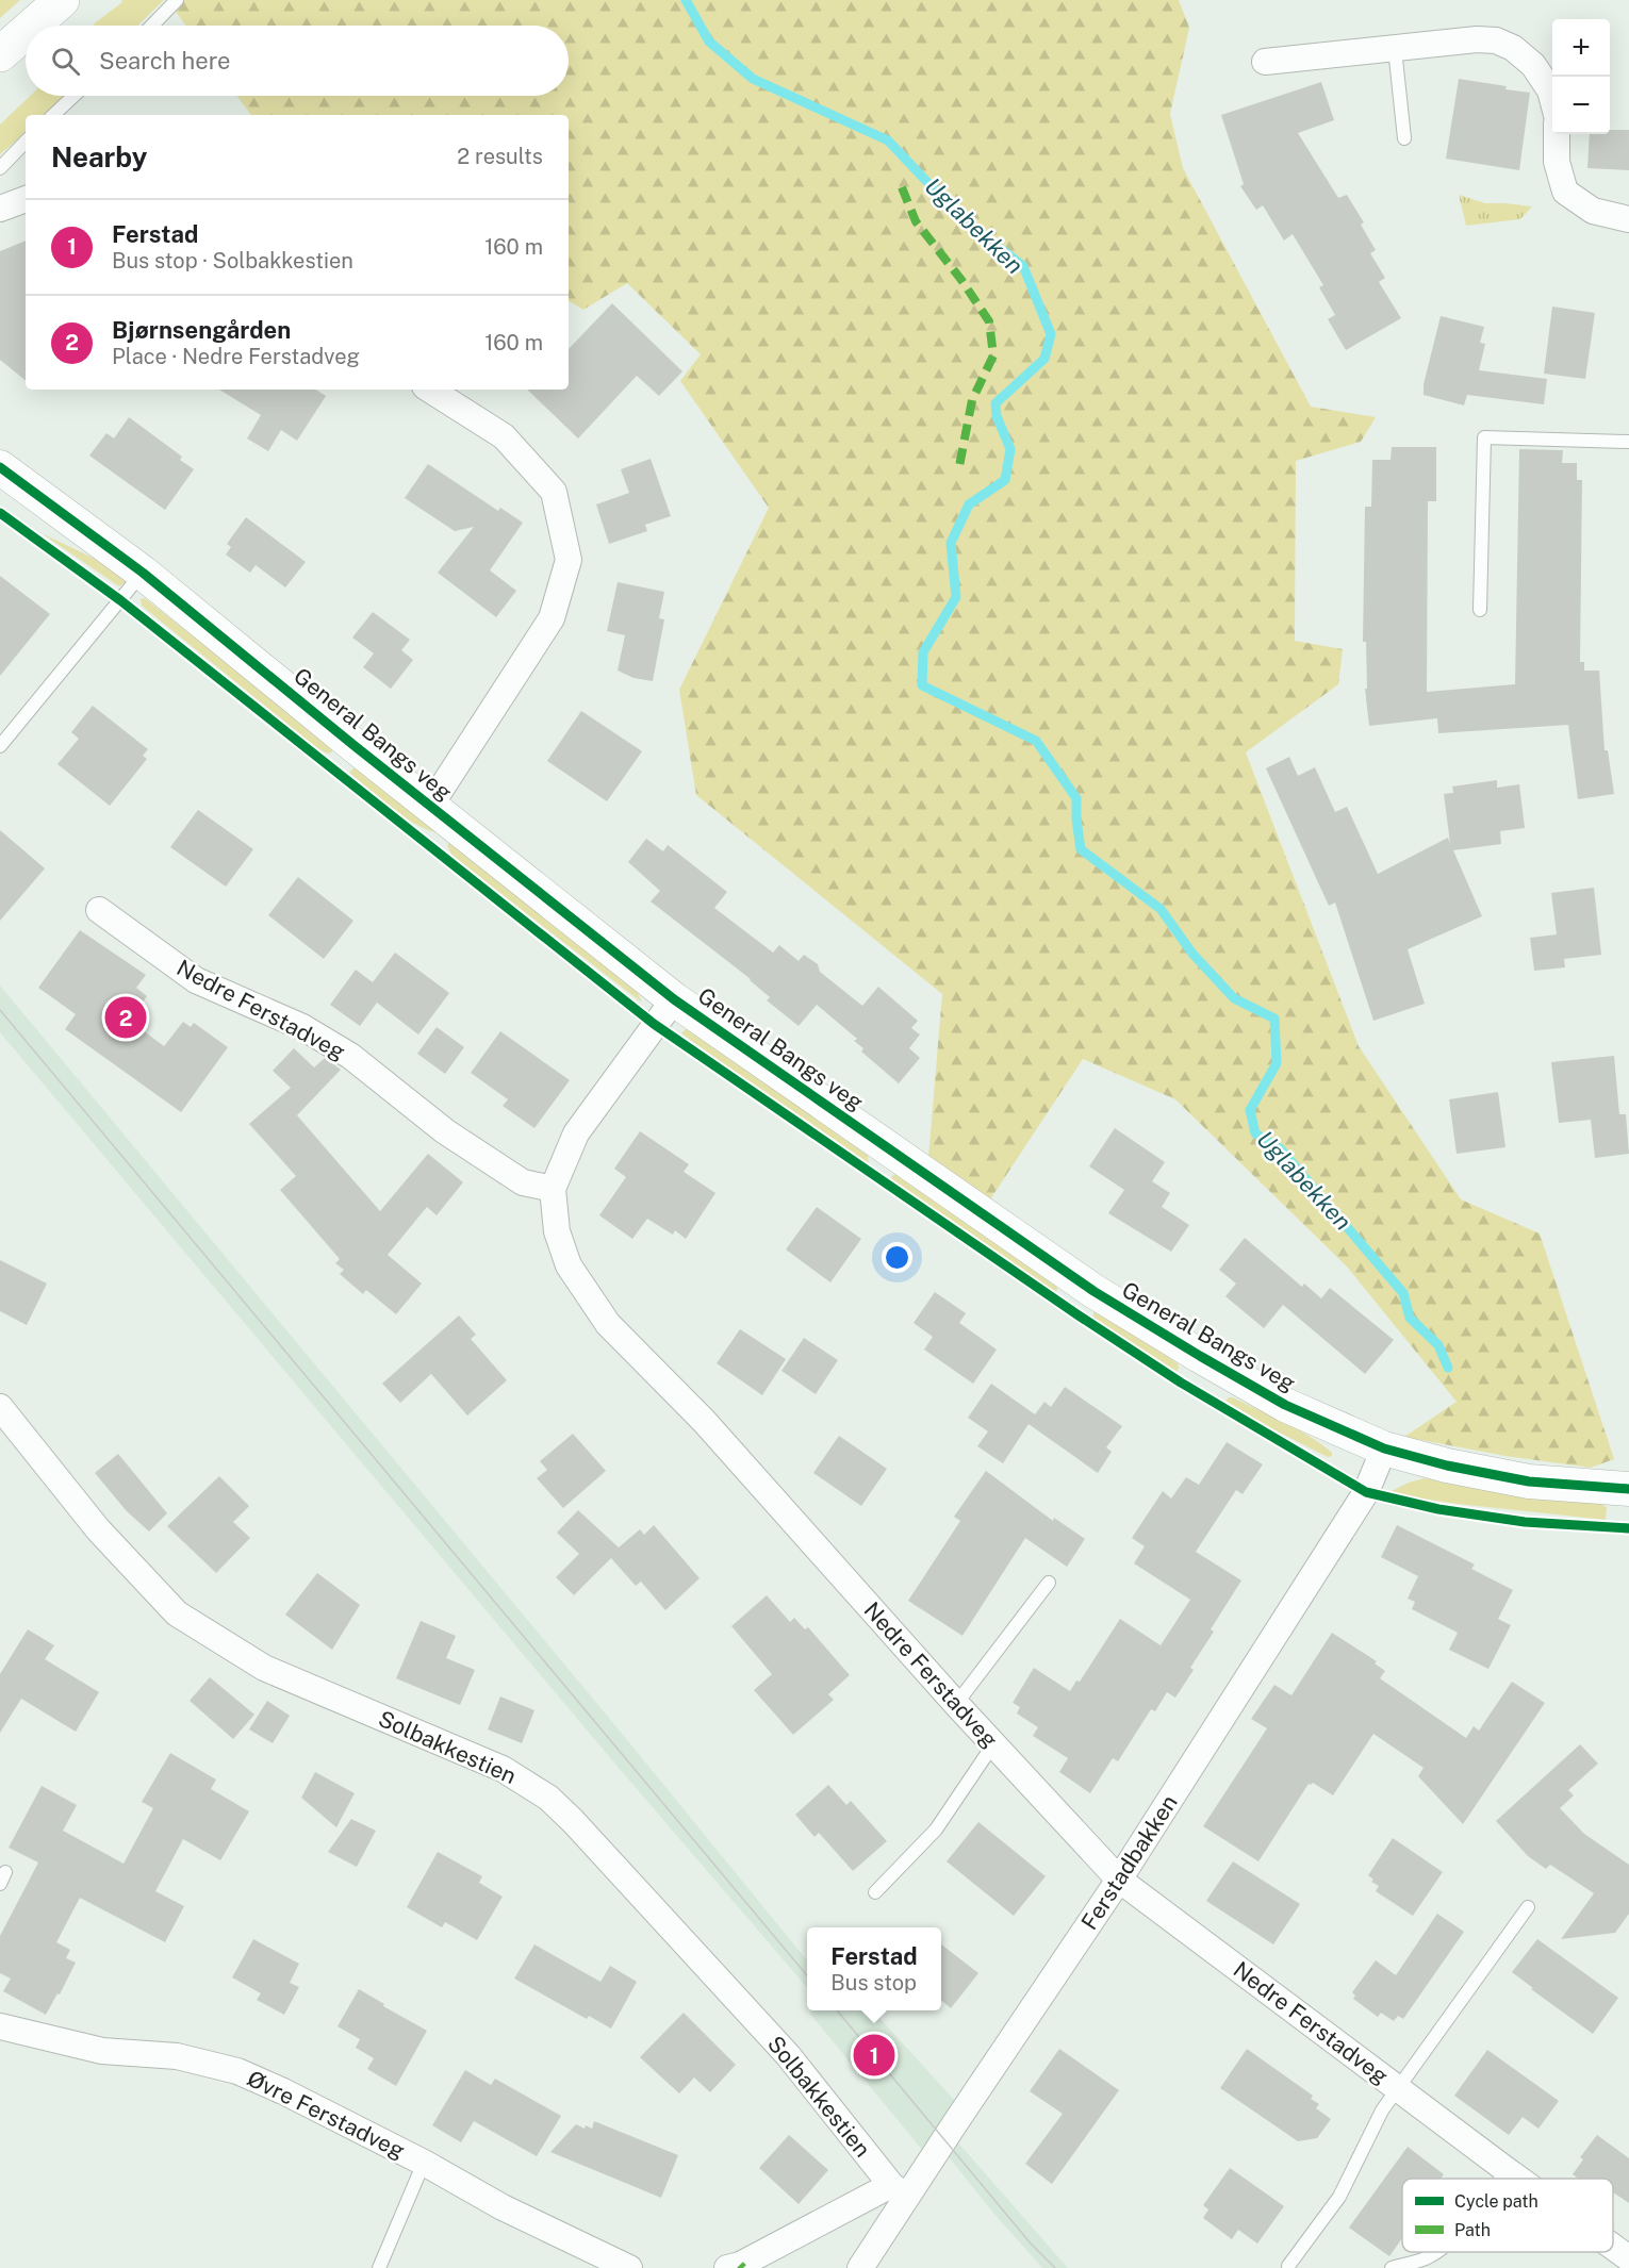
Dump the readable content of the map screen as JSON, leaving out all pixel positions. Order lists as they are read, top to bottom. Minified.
{"streets":{"street":["General Bangs veg","Nedre Ferstadveg","Solbakkestien","Ferstadbakken","Øvre Ferstadveg"]},"crossings":[["General Bangs veg","Ferstadbakken"],["Nedre Ferstadveg","Ferstadbakken"],["Solbakkestien","Ferstadbakken"]],"water":["Uglabekken"],"legend":["Cycle path","Path"],"page":{"map_buttons":["+","−"],"search":"Search here","heading":["Nearby","2 results"],"list":[{"mark":"1","name":"Ferstad","note":"Bus stop · Solbakkestien","value":"160 m"},{"mark":"2","name":"Bjørnsengården","note":"Place · Nedre Ferstadveg","value":"160 m"}],"pins":["2","1"],"popup":["Ferstad","Bus stop"]}}
